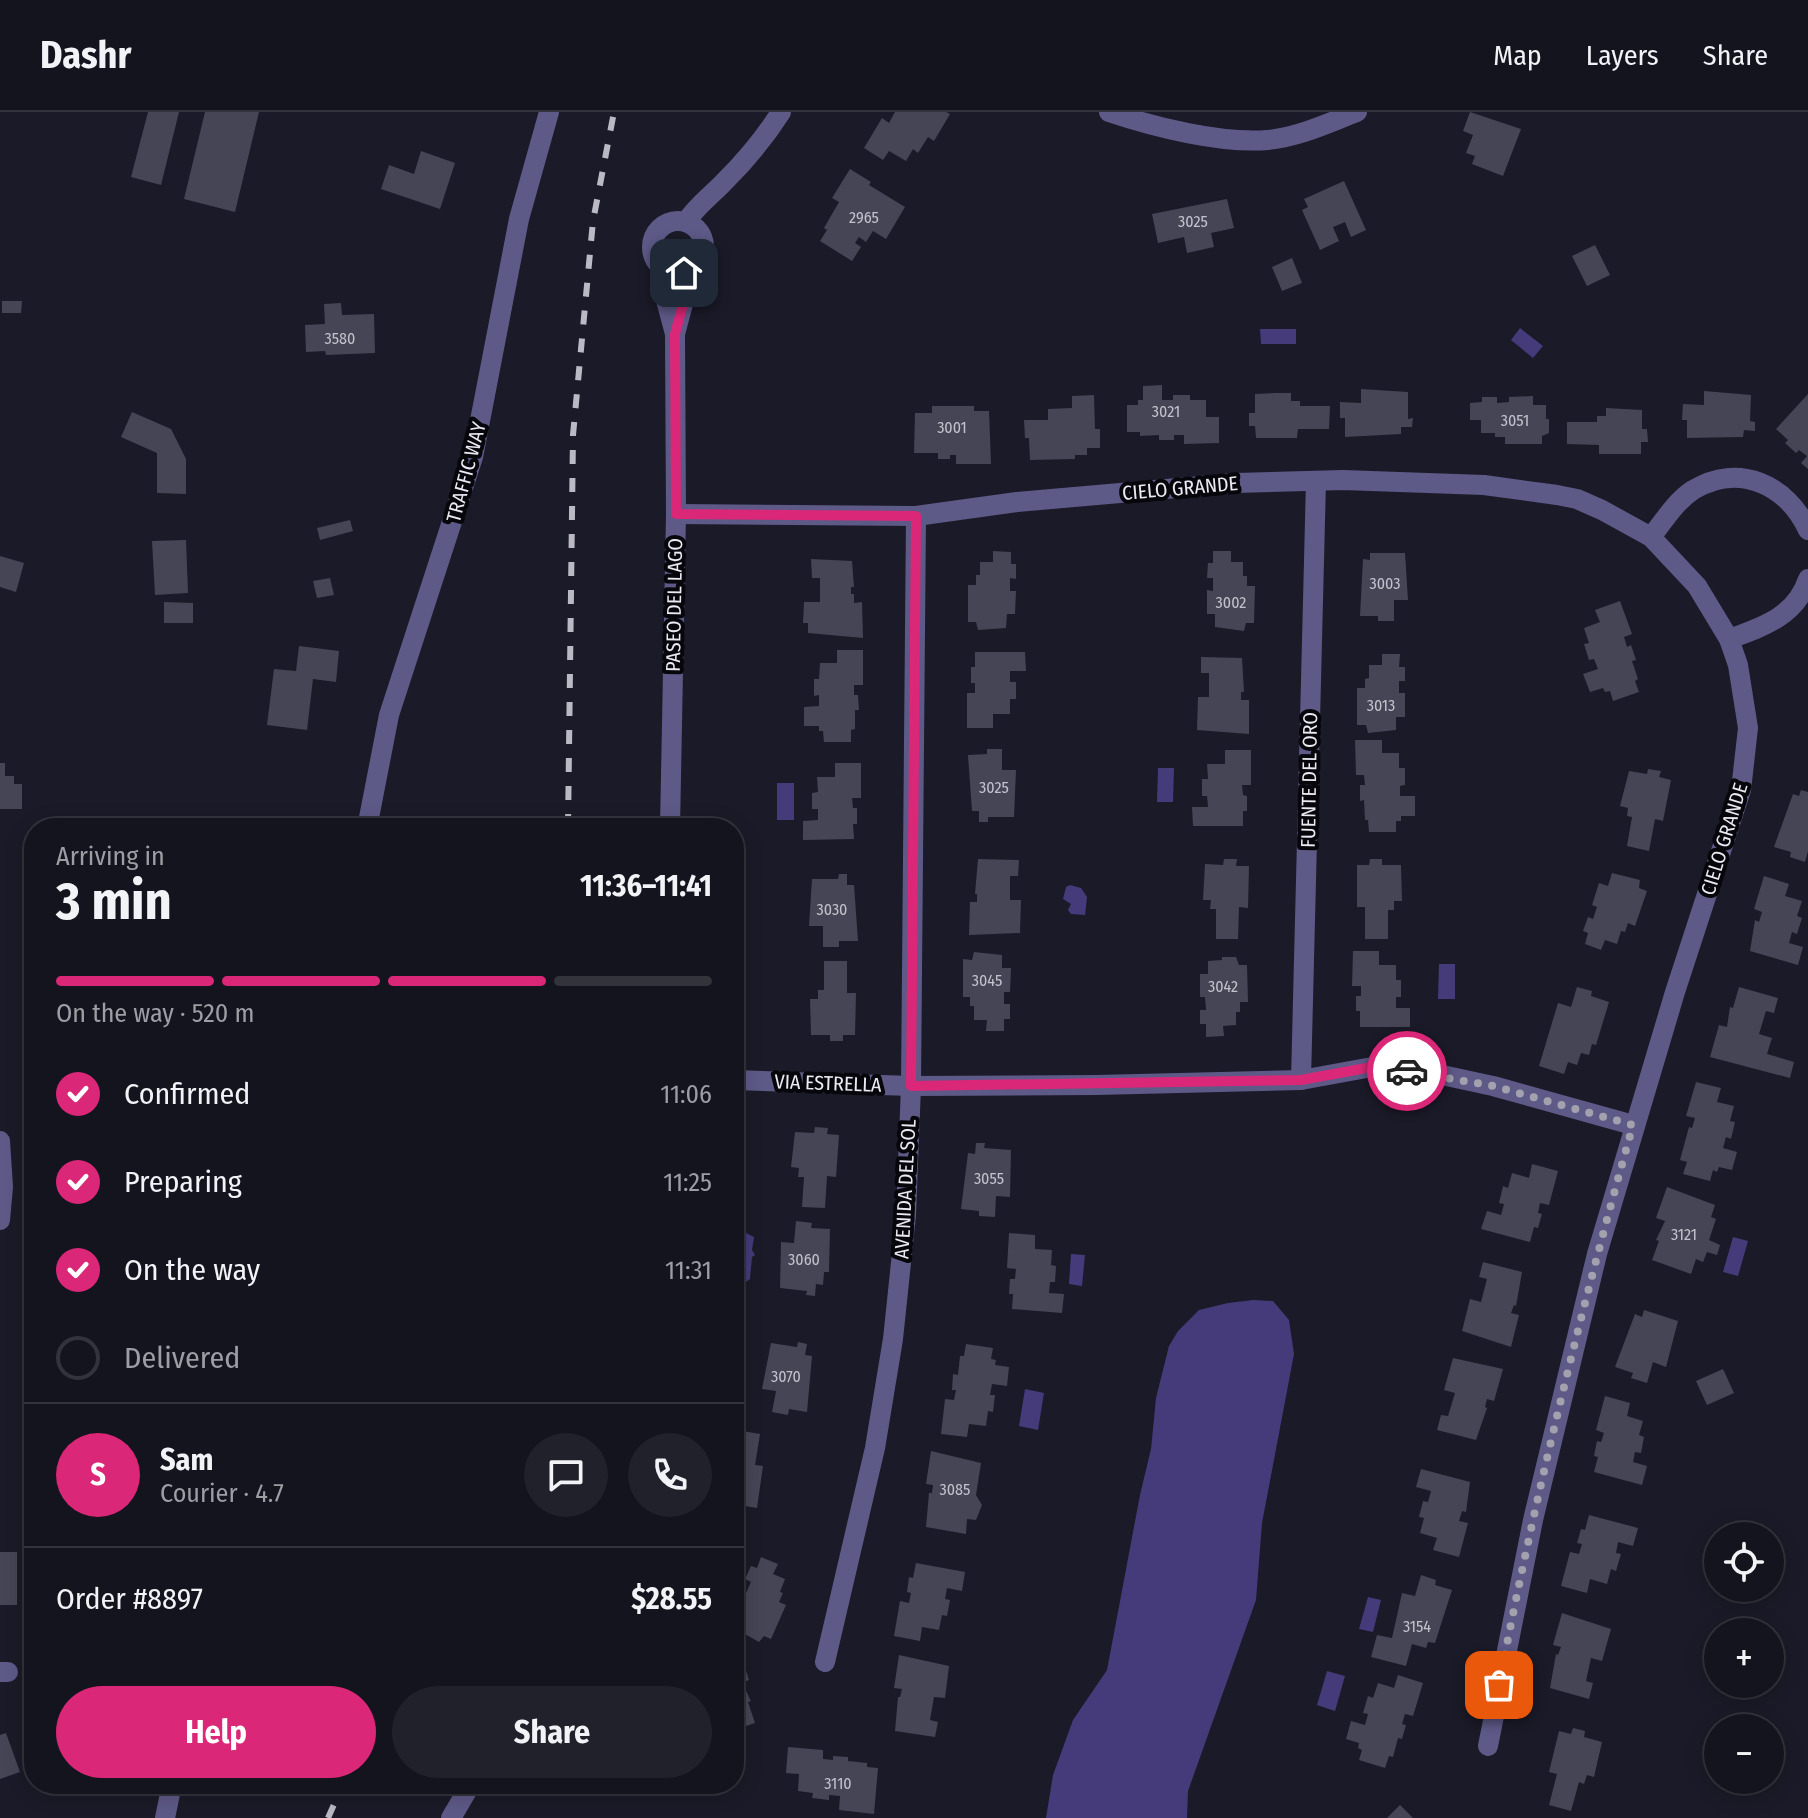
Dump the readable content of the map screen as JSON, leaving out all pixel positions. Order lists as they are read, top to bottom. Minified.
{"streets":{"street":["TRAFFIC WAY","CIELO GRANDE","PASEO DEL LAGO","FUENTE DEL ORO","VIA ESTRELLA","AVENIDA DEL SOL"]},"crossings":[["CIELO GRANDE","PASEO DEL LAGO"],["CIELO GRANDE","FUENTE DEL ORO"],["CIELO GRANDE","VIA ESTRELLA"],["CIELO GRANDE","AVENIDA DEL SOL"],["FUENTE DEL ORO","VIA ESTRELLA"],["VIA ESTRELLA","AVENIDA DEL SOL"]],"house_numbers":["2965","3025","3580","3021","3051","3001","3003","3002","3013","3025","3030","3045","3042","3055","3121","3060","3070","3085","3154","3110"],"page":{"header":"Dashr","nav":["Map","Layers","Share"],"heading":["3 min","Arriving in","11:36–11:41"],"panel":["Sam","Courier · 4.7","Order #8897","$28.55"],"bar":"On the way · 520 m","list":[["Confirmed","11:06"],["Preparing","11:25"],["On the way","11:31"],"Delivered"],"round":"S","map_buttons":["+","−"],"buttons":["Help","Share"]}}
